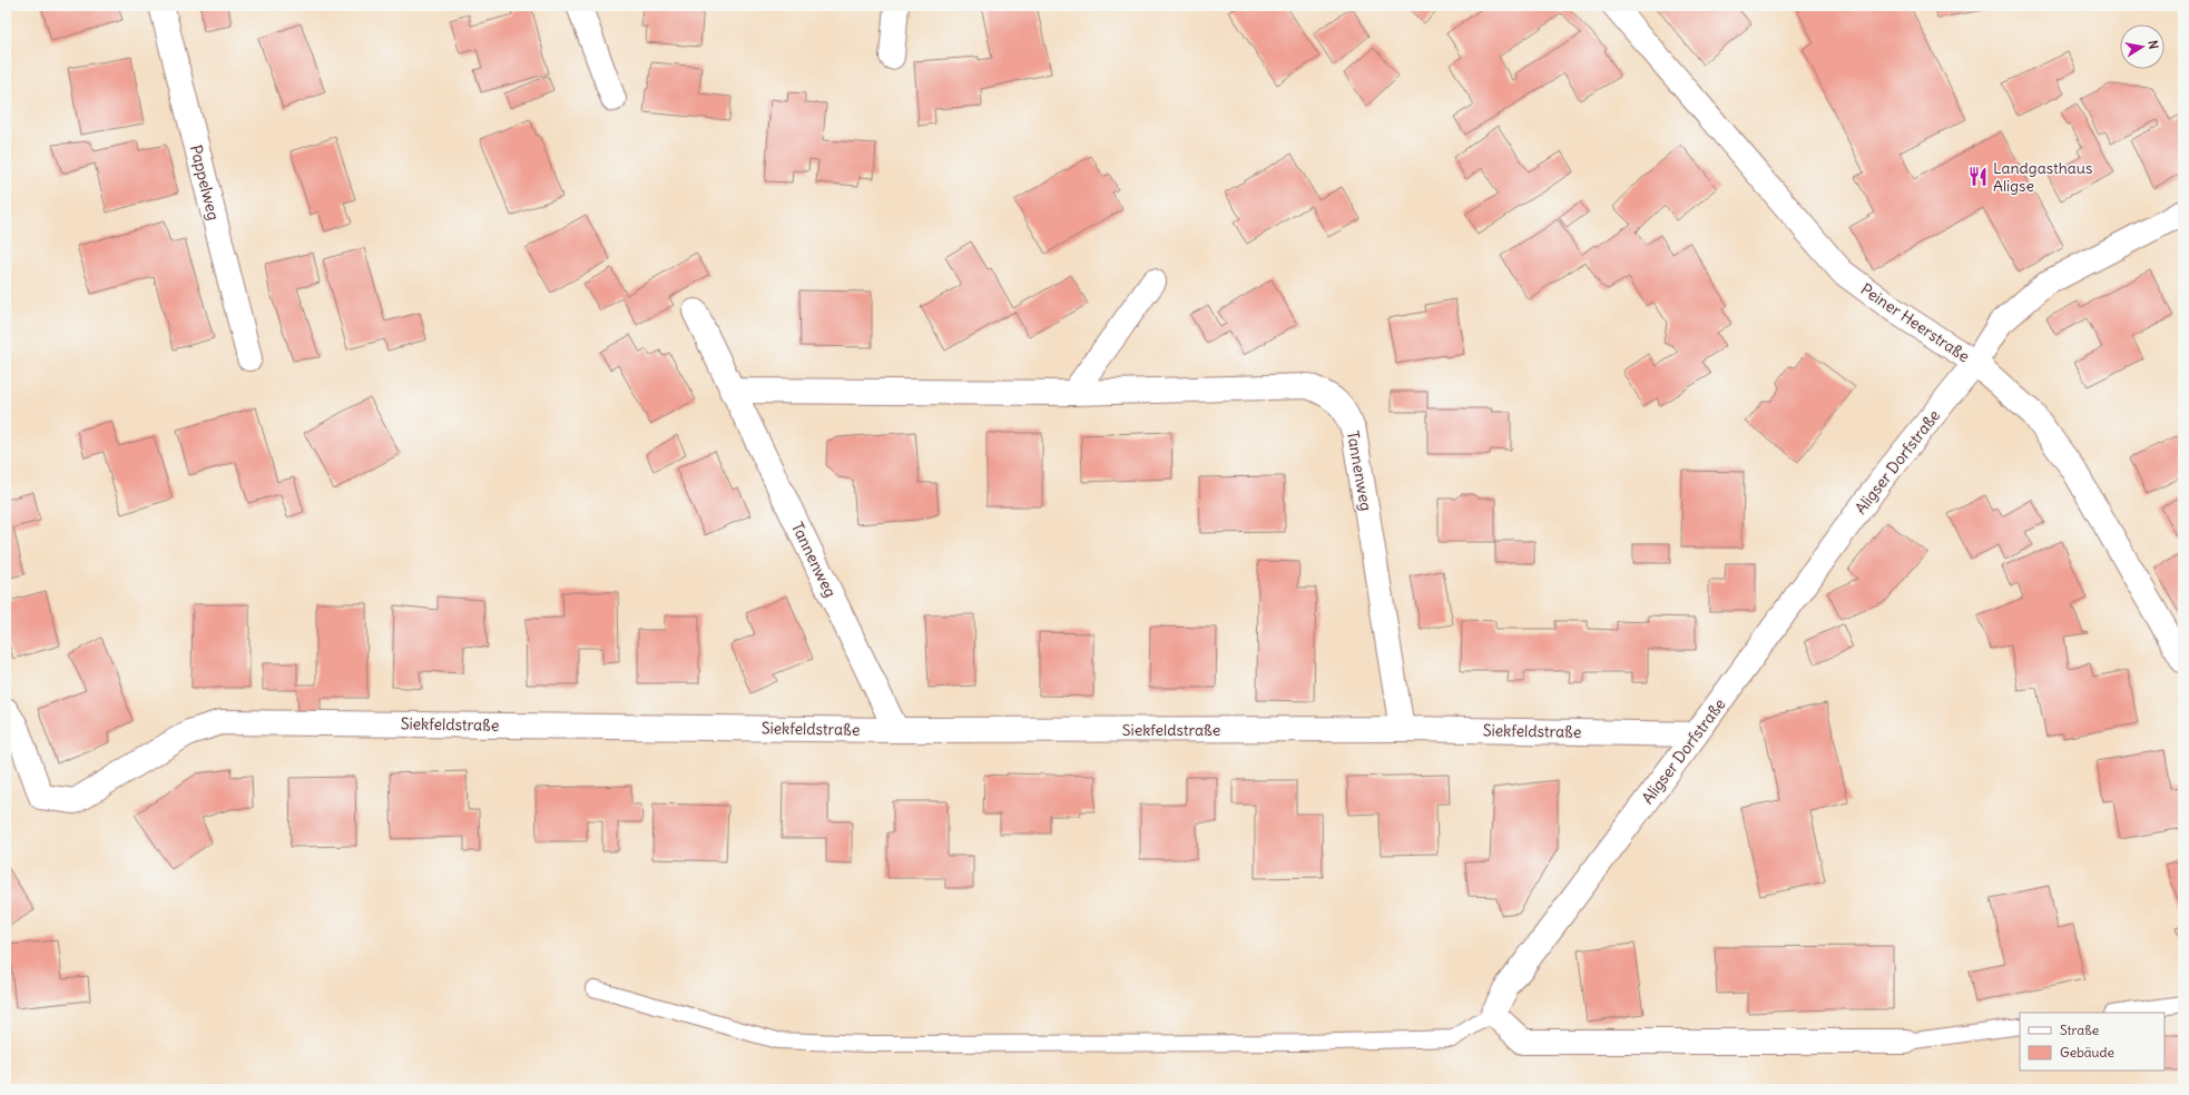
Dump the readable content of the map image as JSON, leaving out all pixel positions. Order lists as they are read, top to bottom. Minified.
{"streets":{"street":["Pappelweg","Peiner Heerstraße","Aligser Dorfstraße","Tannenweg","Siekfeldstraße"]},"crossings":[["Peiner Heerstraße","Aligser Dorfstraße"],["Aligser Dorfstraße","Siekfeldstraße"],["Tannenweg","Siekfeldstraße"]],"places":{"restaurant":["Landgasthaus Aligse"]},"legend":["Straße","Gebäude"],"north":"right"}
